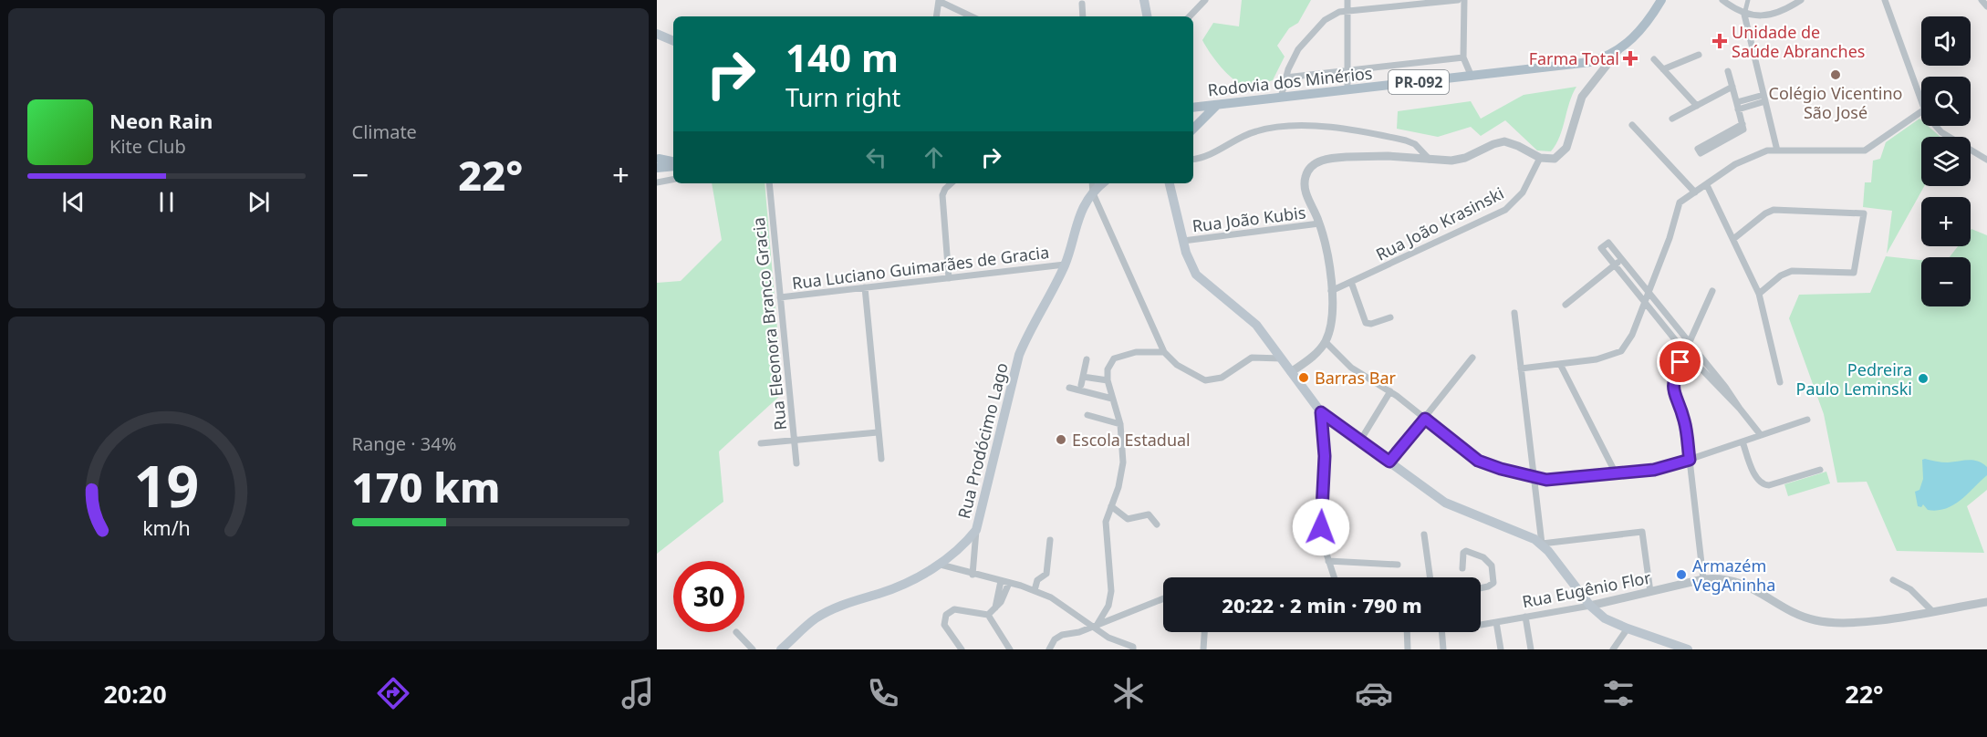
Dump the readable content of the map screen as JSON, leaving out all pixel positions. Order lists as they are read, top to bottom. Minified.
{"streets":{"main road":["Rodovia dos Minérios","PR-092","Rua Prodócimo Lago"],"street":["Rua João Kubis","Rua João Krasinski","Rua Luciano Guimarães de Gracia","Rua Eleonora Branco Gracia","Rua Eugênio Flor"]},"crossings":[["Rua Luciano Guimarães de Gracia","Rua Eleonora Branco Gracia"],["Rua Luciano Guimarães de Gracia","Rua Prodócimo Lago"]],"places":{"health":["Unidade de Saúde Abranches","Farma Total"],"other":["Colégio Vicentino São José","Barras Bar","Pedreira Paulo Leminski","Escola Estadual","Armazém VegAninha"]},"page":{"tile":["Climate",["Range · 34%","170 km"]],"map_buttons":["+","−"],"turn":["140 m","Turn right"],"song":["Neon Rain","Kite Club"],"heat":["−","22°","+"],"limit":"30","trip":"20:22 · 2 min · 790 m","tabs":["20:20","22°"],"gauge":["19","km/h"]}}
